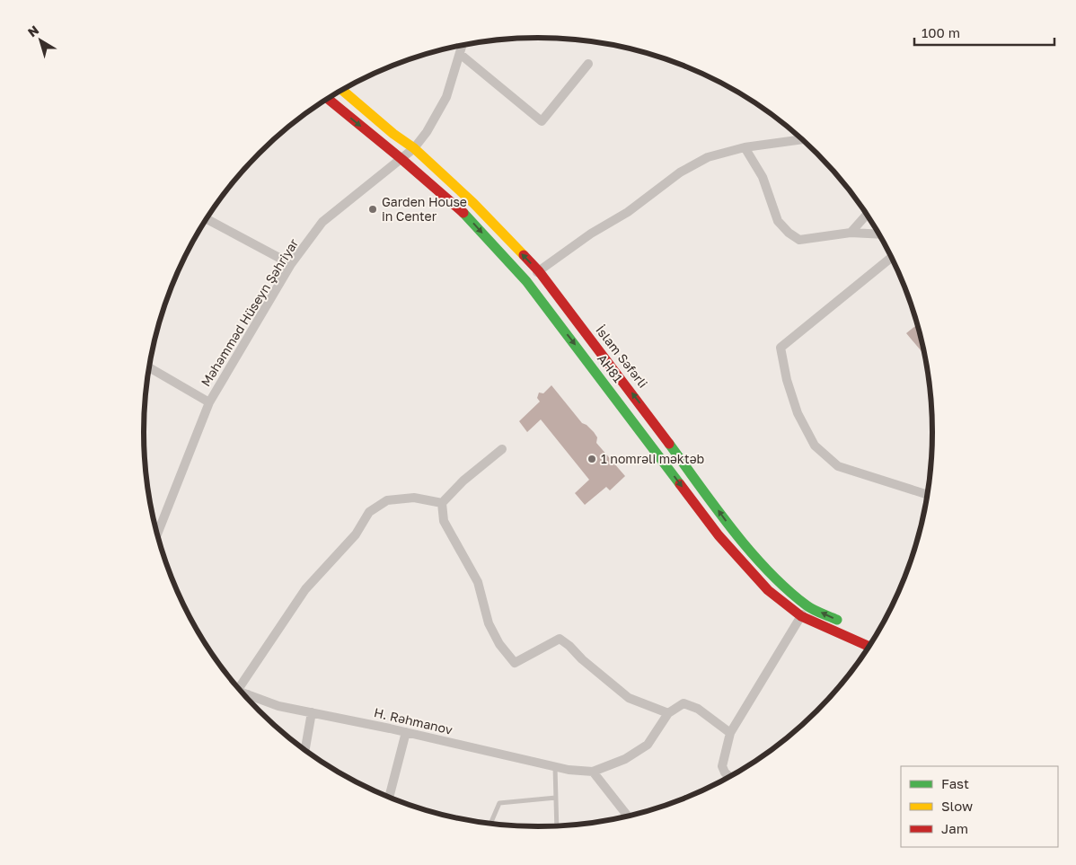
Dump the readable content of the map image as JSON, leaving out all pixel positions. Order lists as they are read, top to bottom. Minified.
{"streets":{"highway":["İslam Səfərli","AH81"],"street":["Məhəmməd Hüseyn Şəhriyar","H. Rəhmanov"]},"crossings":[["Məhəmməd Hüseyn Şəhriyar","İslam Səfərli"],["Məhəmməd Hüseyn Şəhriyar","AH81"]],"one_way":["İslam Səfərli","AH81"],"places":["Garden House in Center","1 nomrəli məktəb"],"legend":["Fast","Slow","Jam"],"scale_bar":"100 m","north":"top left"}
